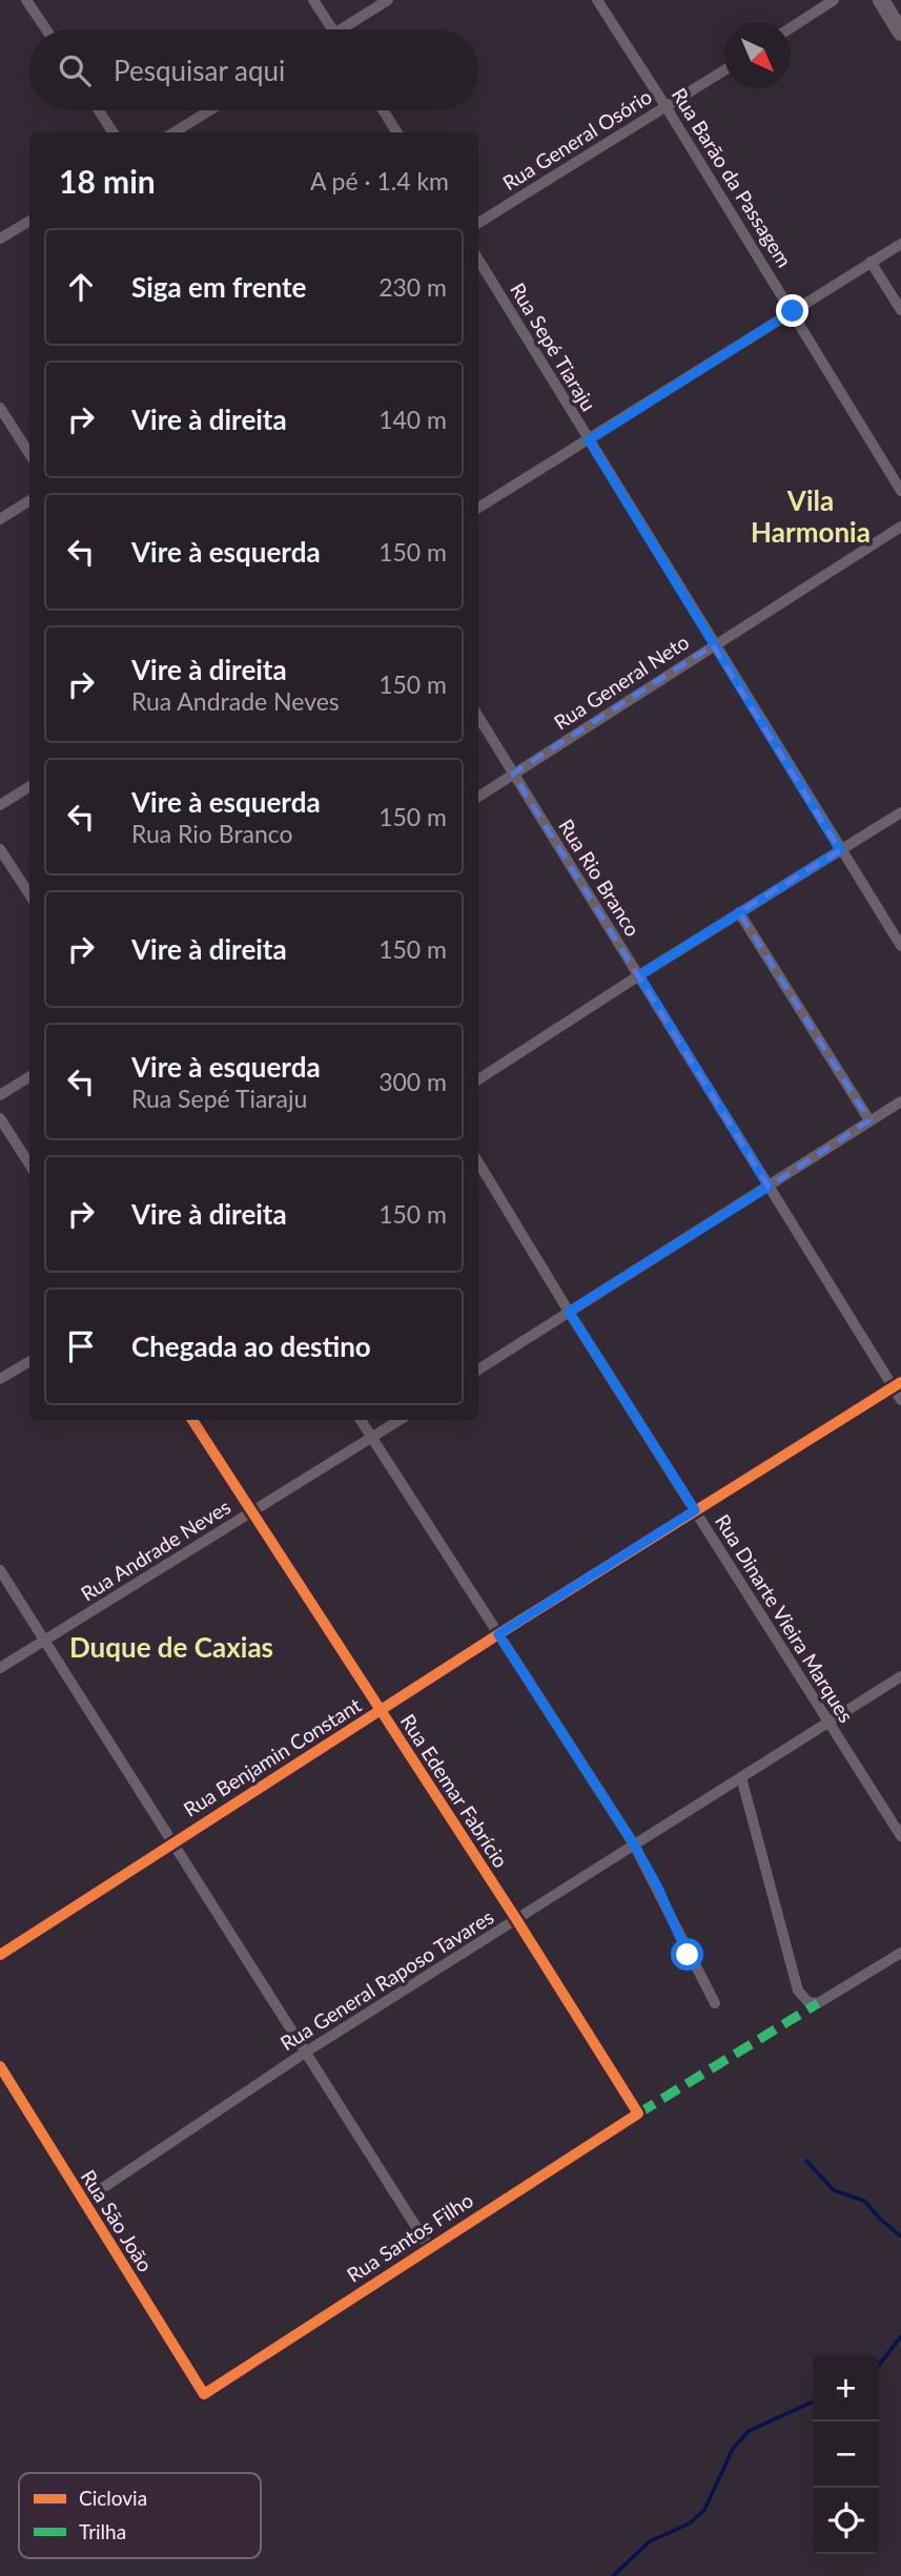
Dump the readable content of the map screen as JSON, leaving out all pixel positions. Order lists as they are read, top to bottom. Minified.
{"streets":{"street":["Rua General Osório","Rua Barão da Passagem","Rua Sepé Tiaraju","Rua General Neto","Rua Rio Branco","Rua Andrade Neves","Rua Dinarte Vieira Marques","Rua Benjamin Constant","Rua Edemar Fabrício","Rua General Raposo Tavares","Rua São João","Rua Santos Filho"]},"crossings":[["Rua General Osório","Rua Barão da Passagem"],["Rua Sepé Tiaraju","Rua General Neto"],["Rua General Neto","Rua Rio Branco"],["Rua Rio Branco","Rua Benjamin Constant"],["Rua Andrade Neves","Rua Edemar Fabrício"],["Rua Dinarte Vieira Marques","Rua Benjamin Constant"],["Rua Dinarte Vieira Marques","Rua General Raposo Tavares"],["Rua Benjamin Constant","Rua Edemar Fabrício"],["Rua Edemar Fabrício","Rua General Raposo Tavares"],["Rua Edemar Fabrício","Rua Santos Filho"],["Rua General Raposo Tavares","Rua São João"],["Rua São João","Rua Santos Filho"]],"districts":["Vila Harmonia","Duque de Caxias"],"legend":["Ciclovia","Trilha"],"north":"bottom right","page":{"search":"Pesquisar aqui","heading":["18 min","A pé · 1.4 km"],"list":[["Siga em frente","230 m"],["Vire à direita","140 m"],["Vire à esquerda","150 m"],["Vire à direita","Rua Andrade Neves","150 m"],["Vire à esquerda","Rua Rio Branco","150 m"],["Vire à direita","150 m"],["Vire à esquerda","Rua Sepé Tiaraju","300 m"],["Vire à direita","150 m"],"Chegada ao destino"],"map_buttons":["+","−"]}}
